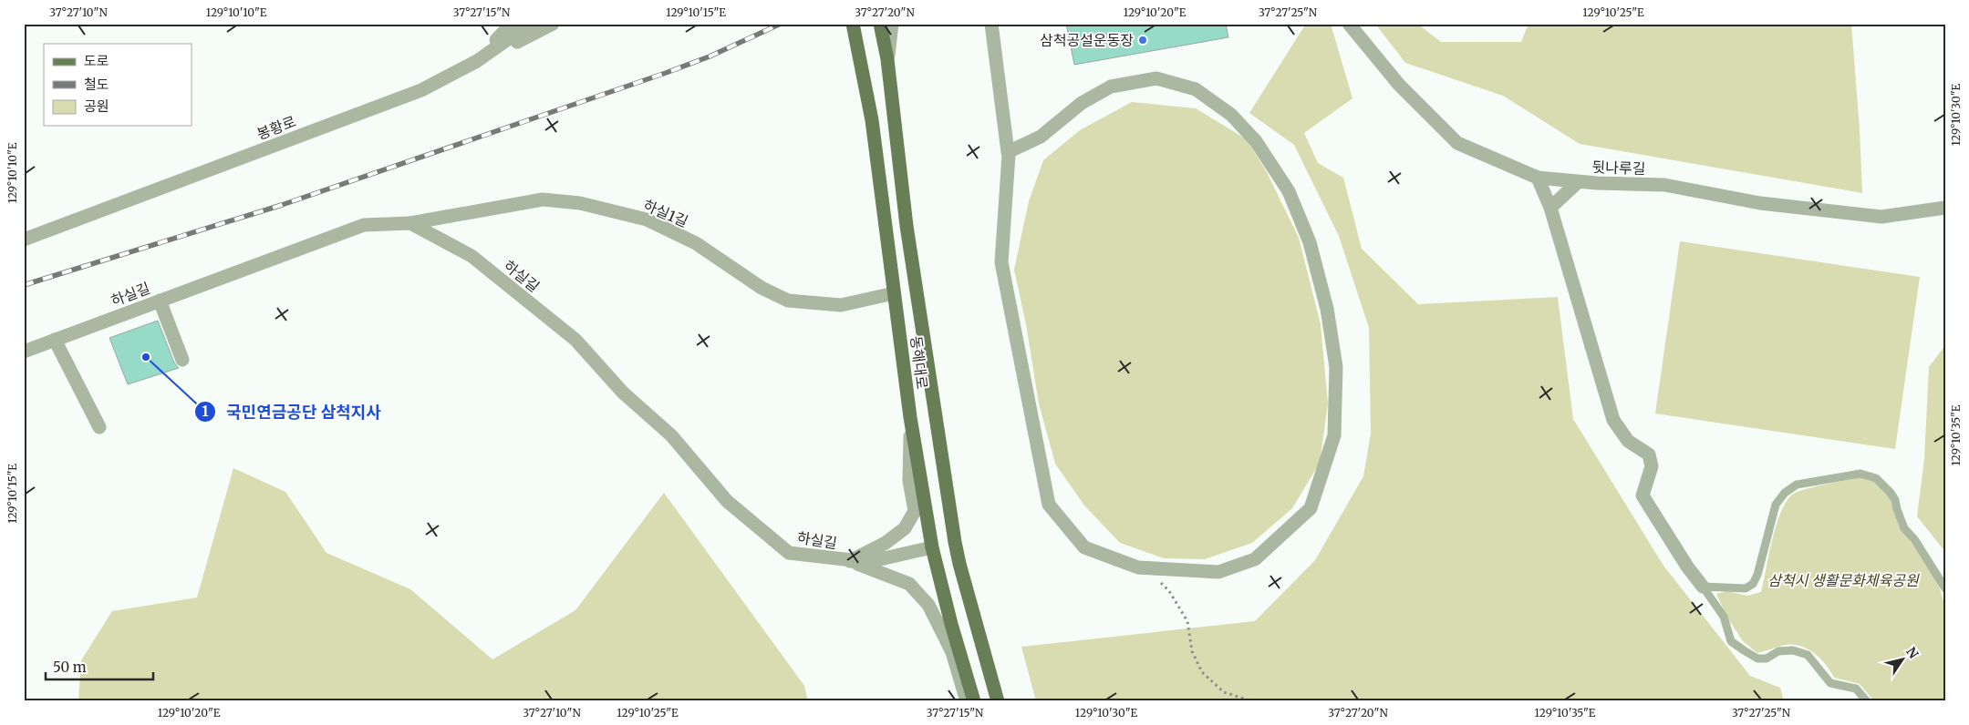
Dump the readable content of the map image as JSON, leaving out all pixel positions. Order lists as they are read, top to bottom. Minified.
{"streets":{"main road":["동해대로"],"street":["봉황로","뒷나루길","하실1길","하실길"]},"crossings":[["하실1길","하실길"],["하실1길","동해대로"],["하실길","동해대로"]],"parks":["삼척시 생활문화체육공원"],"places":["삼척공설운동장","국민연금공단 삼척지사"],"legend":["도로","철도","공원"],"scale_bar":"50 m","north":"top right","coordinates":["37°27'10\"N","129°10'10\"E","37°27'15\"N","129°10'15\"E","37°27'20\"N","129°10'20\"E","37°27'25\"N","129°10'25\"E","129°10'30\"E","129°10'35\"E"]}
